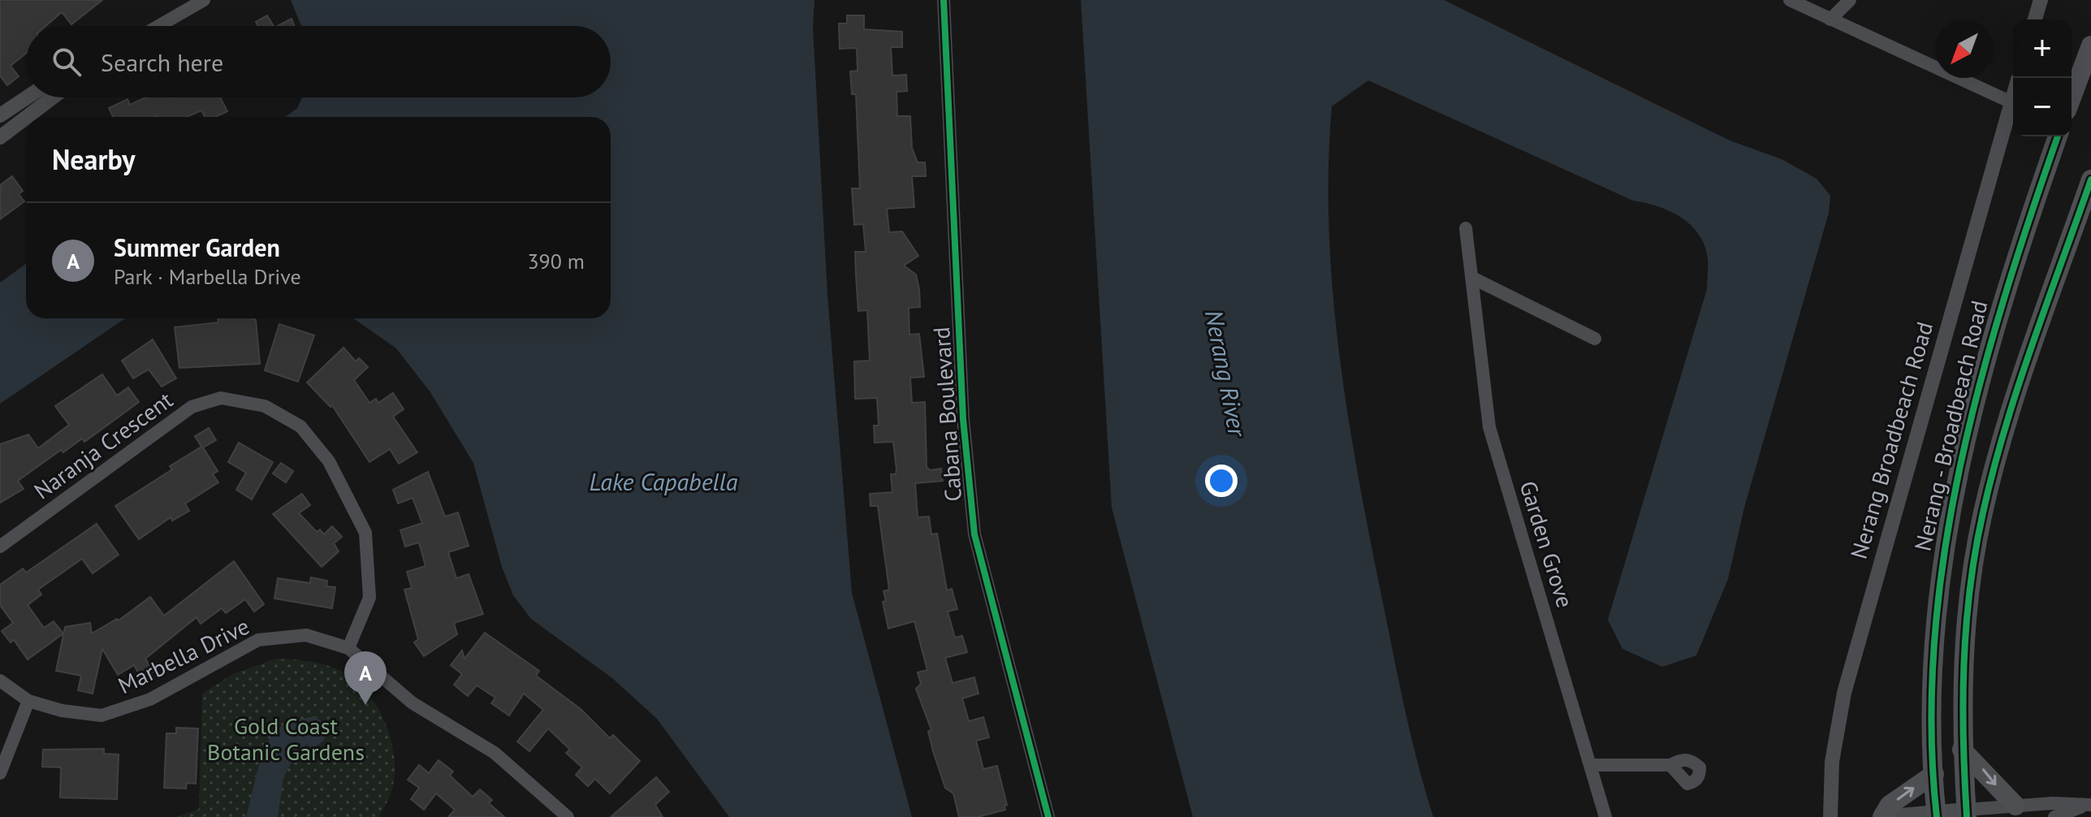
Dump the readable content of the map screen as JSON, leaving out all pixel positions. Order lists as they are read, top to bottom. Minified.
{"streets":{"main road":["Nerang - Broadbeach Road"],"street":["Cabana Boulevard","Nerang Broadbeach Road","Naranja Crescent","Garden Grove","Marbella Drive"]},"crossings":[["Naranja Crescent","Marbella Drive"]],"water":["Nerang River","Lake Capabella"],"parks":["Gold Coast Botanic Gardens"],"north":"bottom left","page":{"map_buttons":["+","−"],"search":"Search here","heading":"Nearby","list":[{"mark":"A","name":"Summer Garden","note":"Park · Marbella Drive","value":"390 m"}],"pins":"A"}}
